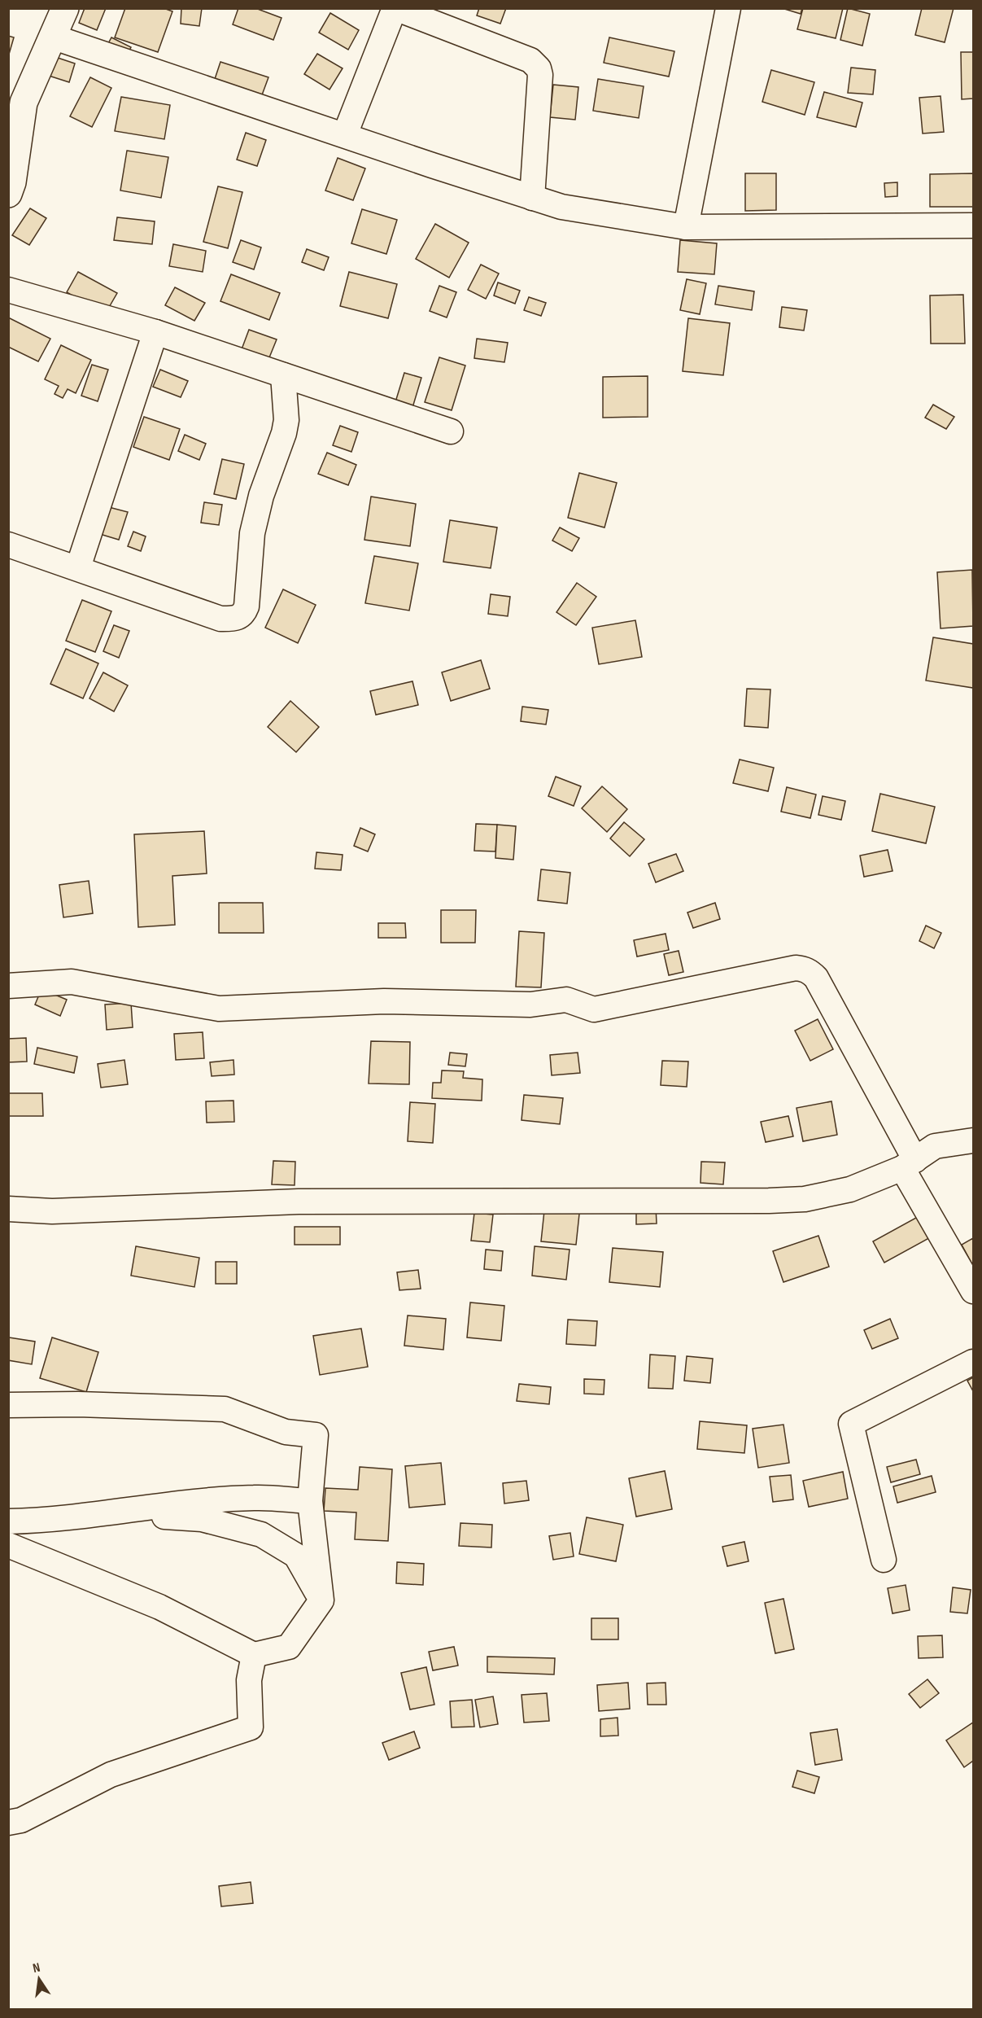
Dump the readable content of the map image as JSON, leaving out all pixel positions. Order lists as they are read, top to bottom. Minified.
{"north":"top"}
